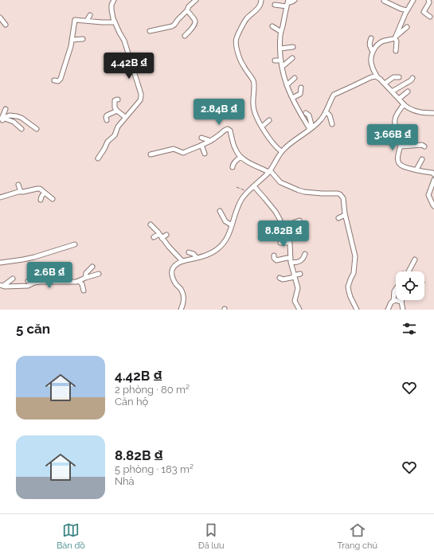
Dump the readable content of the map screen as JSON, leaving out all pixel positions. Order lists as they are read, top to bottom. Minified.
{"page":{"price":["4.42B ₫","2.84B ₫","3.66B ₫","8.82B ₫","2.6B ₫"],"heading":"5 căn","list":[{"name":"4.42B ₫","note":"2 phòng · 80 m² · Căn hộ"},{"name":"8.82B ₫","note":"5 phòng · 183 m² · Nhà"}],"tabs":["Bản đồ","Đã lưu","Trang chủ"]}}
